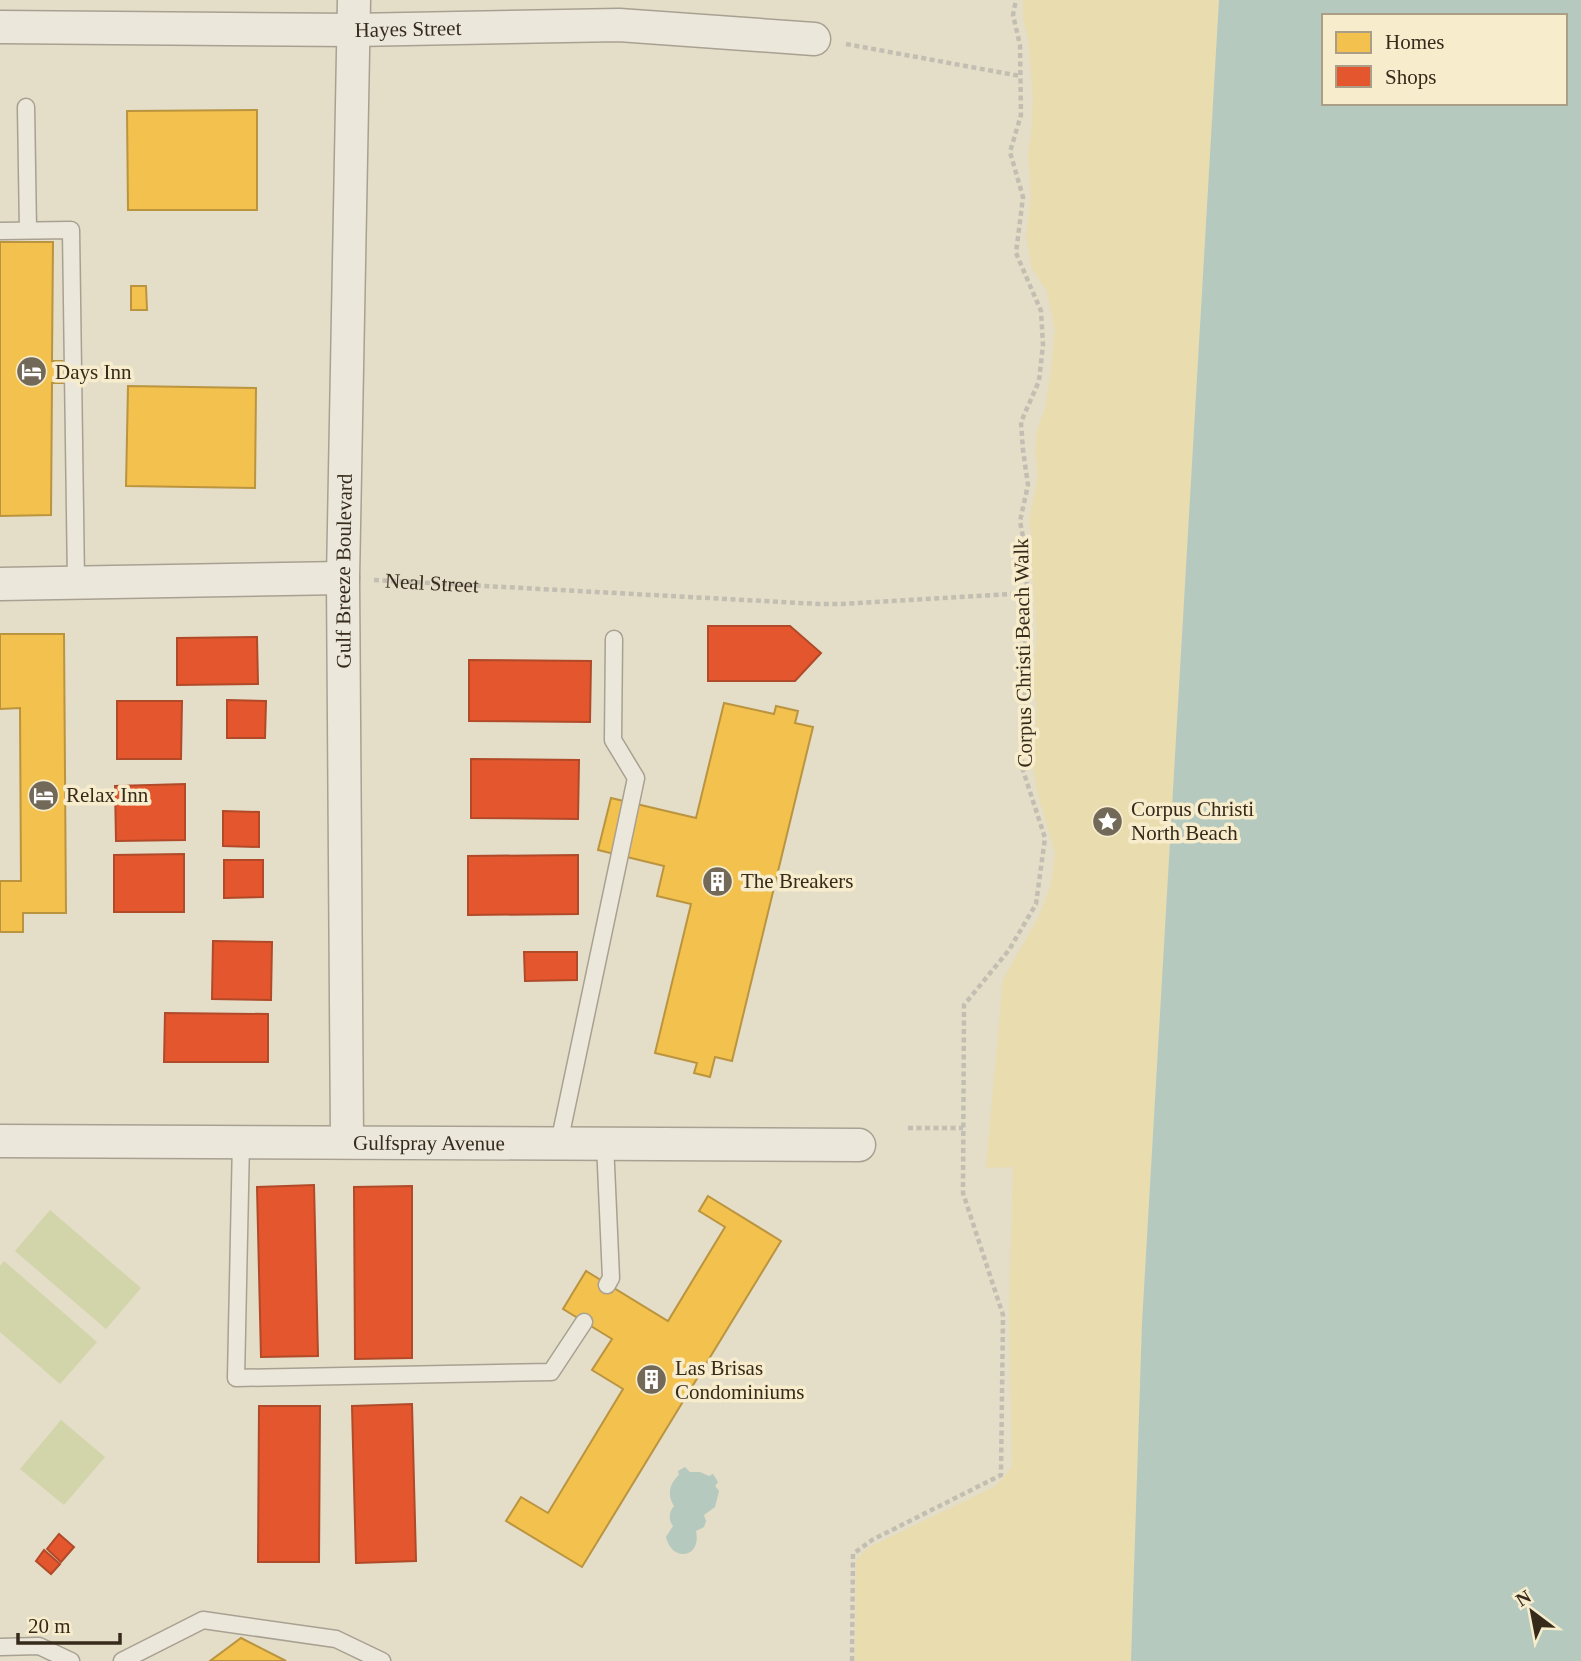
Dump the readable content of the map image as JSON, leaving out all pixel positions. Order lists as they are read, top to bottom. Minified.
{"streets":{"street":["Hayes Street","Gulf Breeze Boulevard","Gulfspray Avenue"],"path":["Neal Street","Corpus Christi Beach Walk"]},"crossings":[["Hayes Street","Gulf Breeze Boulevard"],["Gulf Breeze Boulevard","Neal Street"],["Gulf Breeze Boulevard","Gulfspray Avenue"],["Neal Street","Corpus Christi Beach Walk"]],"places":{"hotel":["Days Inn","Relax Inn"],"place":["Corpus Christi North Beach"],"building":["The Breakers","Las Brisas Condominiums"]},"legend":["Homes","Shops"],"scale_bar":"20 m","north":"top left"}
